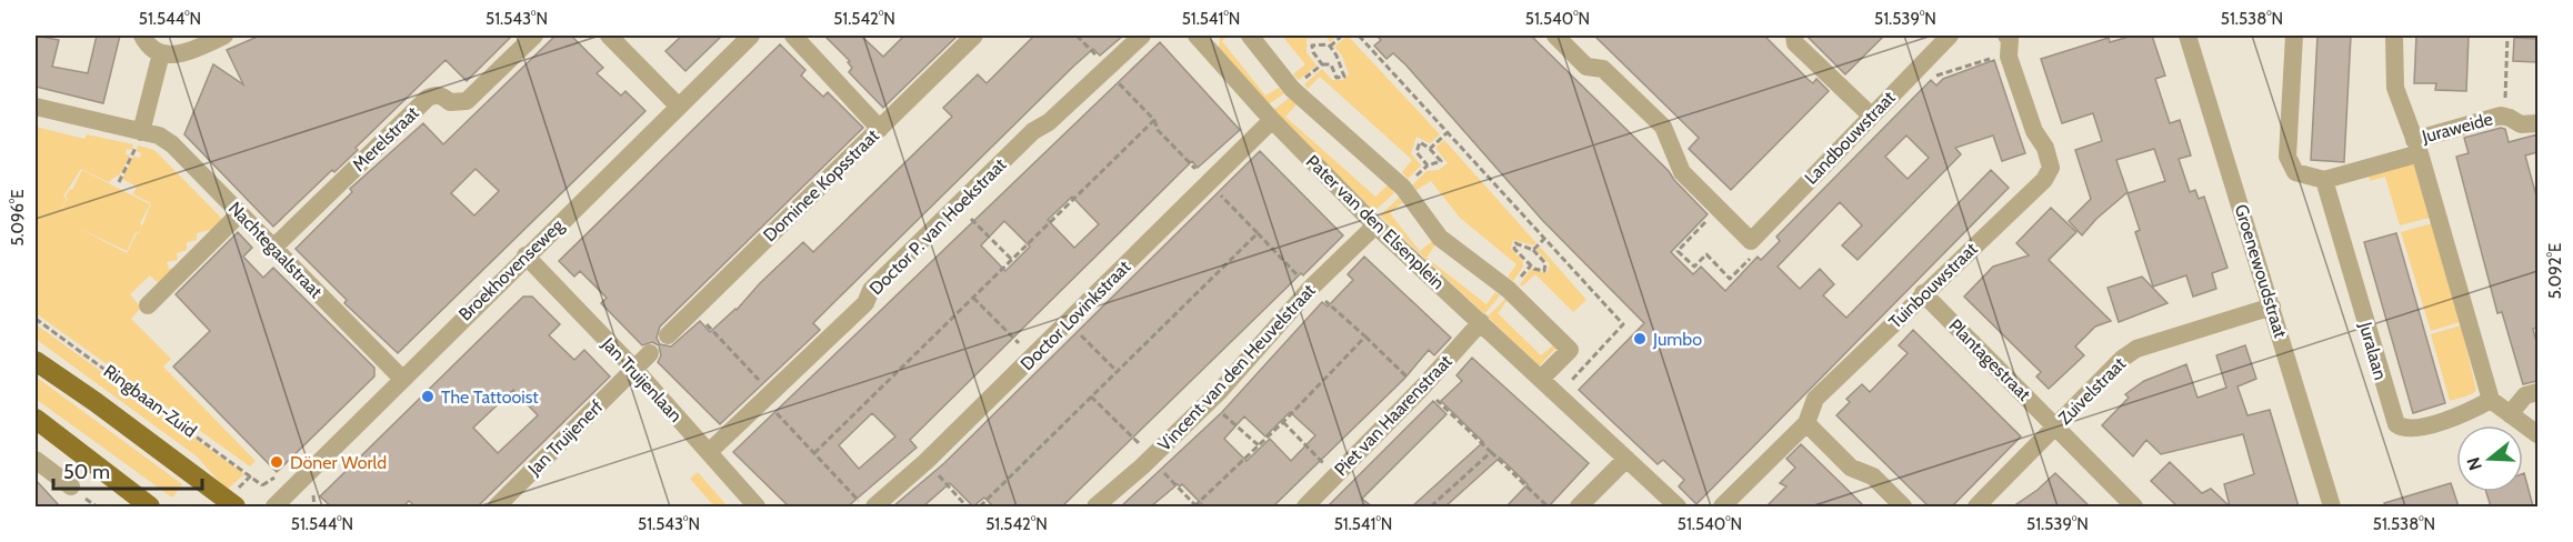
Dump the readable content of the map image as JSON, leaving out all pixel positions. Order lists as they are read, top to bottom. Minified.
{"streets":{"main road":["Ringbaan-Zuid"],"street":["Juraweide","Landbouwstraat","Merelstraat","Dominee Kopsstraat","Pater van den Elsenplein","Doctor P. van Hoekstraat","Nachtegaalstraat","Broekhovenseweg","Groenewoudstraat","Tuinbouwstraat","Doctor Lovinkstraat","Juralaan","Plantagestraat","Vincent van den Heuvelstraat","Jan Truijenlaan","Zuivelstraat","Piet van Haarenstraat","Jan Truijenerf"]},"crossings":[["Merelstraat","Nachtegaalstraat"],["Pater van den Elsenplein","Doctor Lovinkstraat"],["Pater van den Elsenplein","Vincent van den Heuvelstraat"],["Pater van den Elsenplein","Piet van Haarenstraat"],["Doctor P. van Hoekstraat","Jan Truijenlaan"],["Nachtegaalstraat","Broekhovenseweg"],["Broekhovenseweg","Jan Truijenlaan"],["Groenewoudstraat","Zuivelstraat"],["Tuinbouwstraat","Plantagestraat"],["Plantagestraat","Zuivelstraat"],["Jan Truijenlaan","Jan Truijenerf"]],"places":["Jumbo","The Tattooist","Döner World"],"scale_bar":"50 m","north":"left","coordinates":["51.544°N","51.543°N","51.542°N","51.541°N","51.540°N","51.539°N","51.538°N","5.096°E","5.092°E"]}
